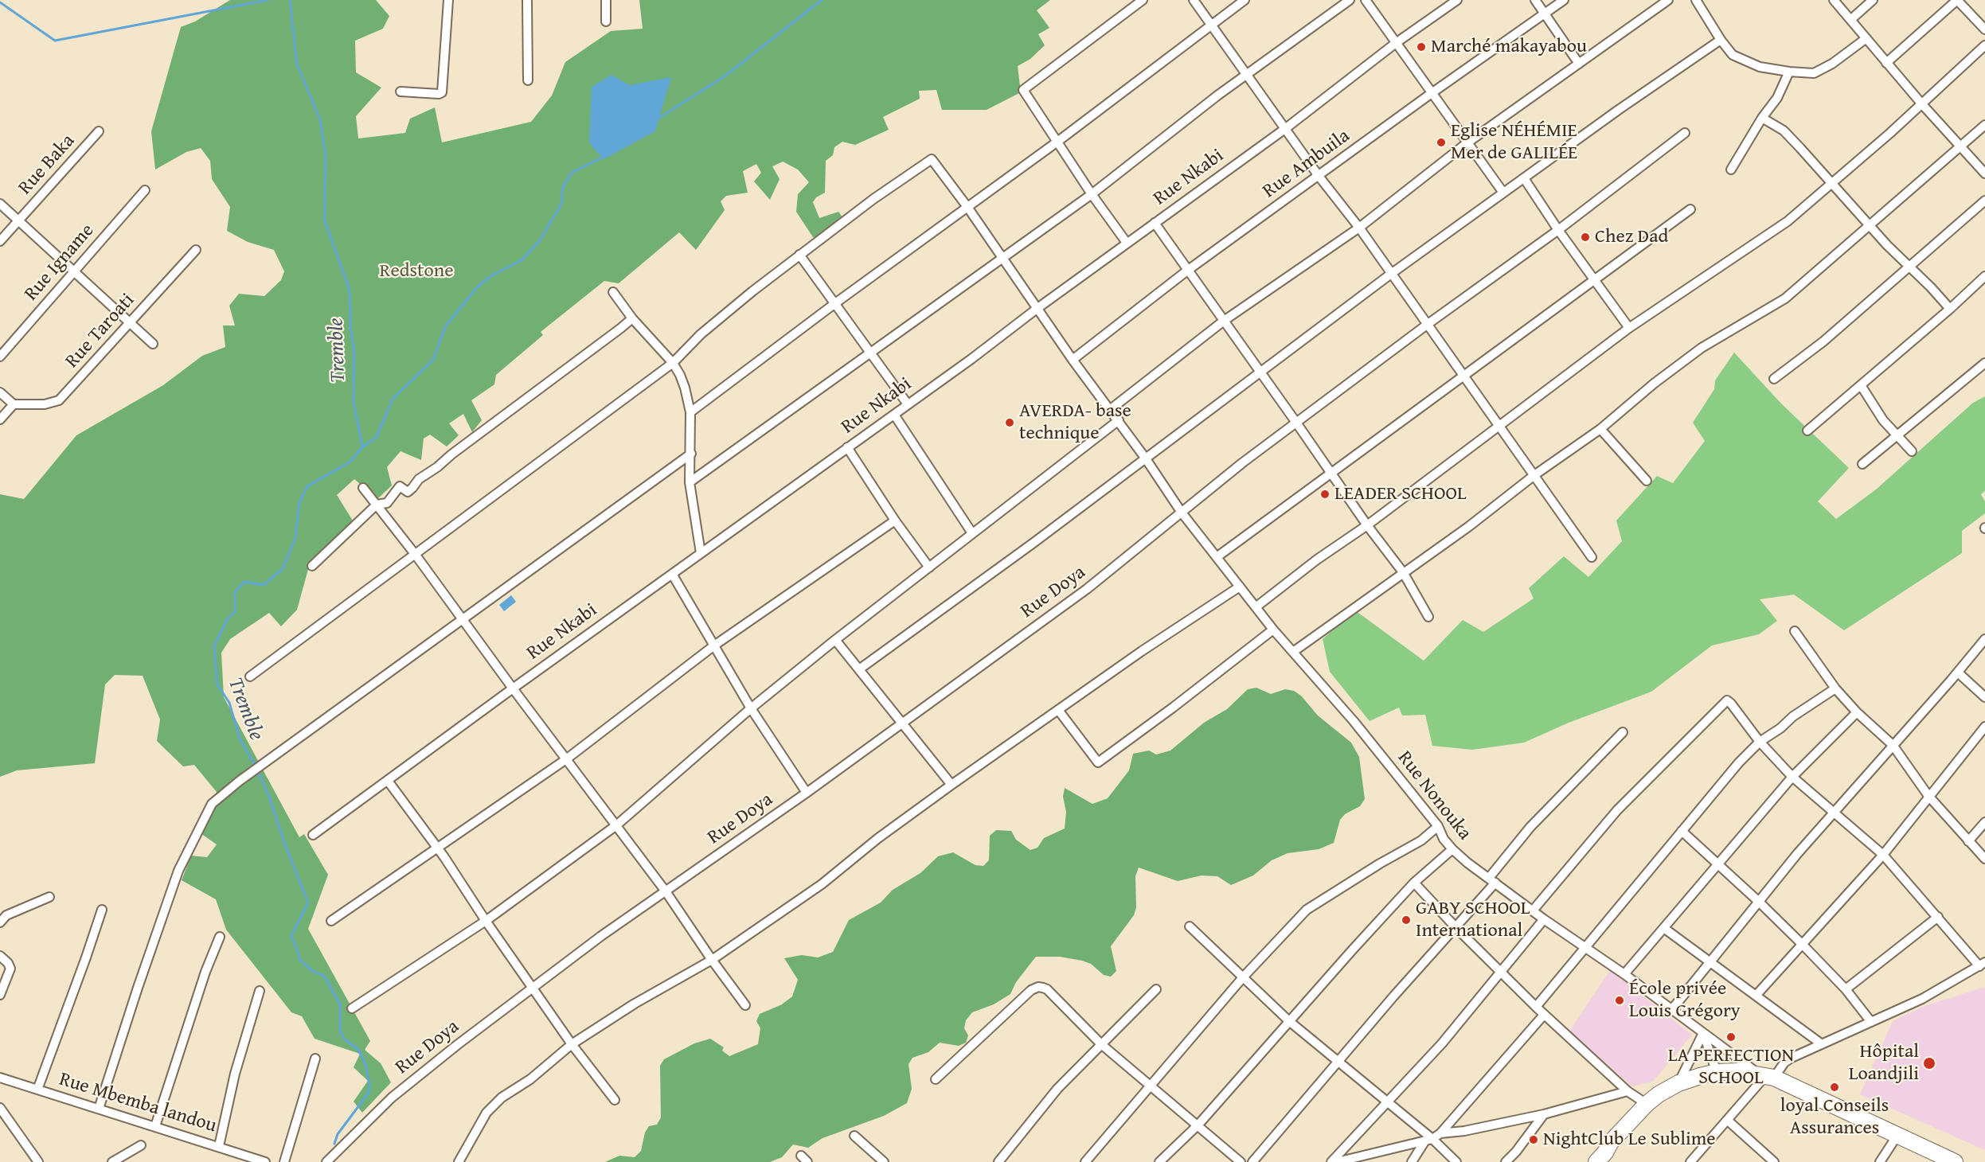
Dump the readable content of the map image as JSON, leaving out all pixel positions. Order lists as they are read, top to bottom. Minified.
{"streets":{"street":["Rue Ambuila","Rue Baka","Rue Nkabi","Rue Igname","Rue Taroati","Rue Doya","Rue Nonouka","Rue Mbemba landou"]},"crossings":[["Rue Ambuila","Rue Nonouka"],["Rue Nkabi","Rue Nonouka"],["Rue Doya","Rue Nonouka"]],"water":["Tremble"],"parks":["Redstone"],"places":["Marché makayabou","Eglise NÉHÉMIE Mer de GALILÉE","Chez Dad","AVERDA- base technique","LEADER SCHOOL","GABY SCHOOL International","École privée Louis Grégory","LA PERFECTION SCHOOL","Hôpital Loandjili","loyal Conseils Assurances","NightClub Le Sublime"]}
